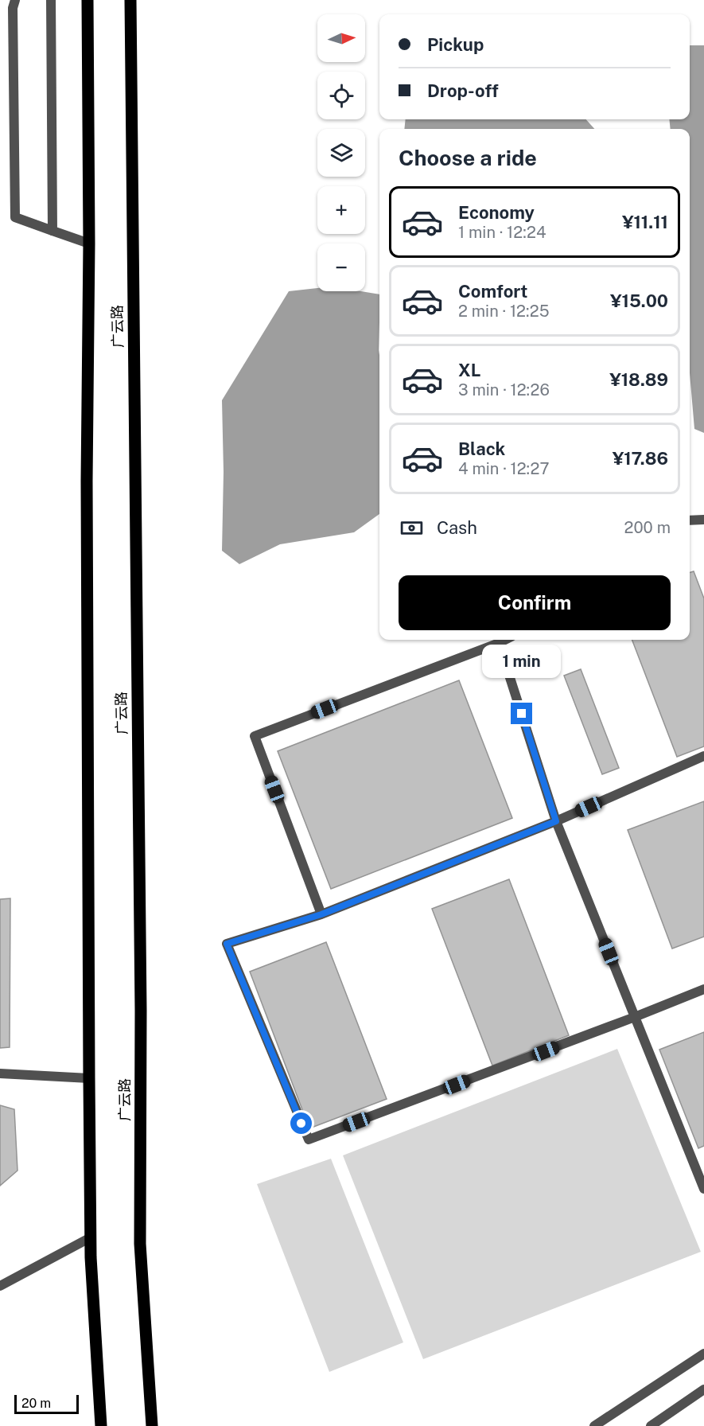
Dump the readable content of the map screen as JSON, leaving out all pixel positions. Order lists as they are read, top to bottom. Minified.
{"streets":{"main road":["广云路"]},"scale_bar":"20 m","north":"right","page":{"map_buttons":["+","−"],"banner":["Pickup","Drop-off"],"heading":"Choose a ride","list":[{"name":"Economy","note":"1 min · 12:24","value":"¥11.11"},{"name":"Comfort","note":"2 min · 12:25","value":"¥15.00"},{"name":"XL","note":"3 min · 12:26","value":"¥18.89"},{"name":"Black","note":"4 min · 12:27","value":"¥17.86"}],"pay":["Cash","200 m"],"buttons":"Confirm","bubble":"1 min","scale":"20 m"}}
